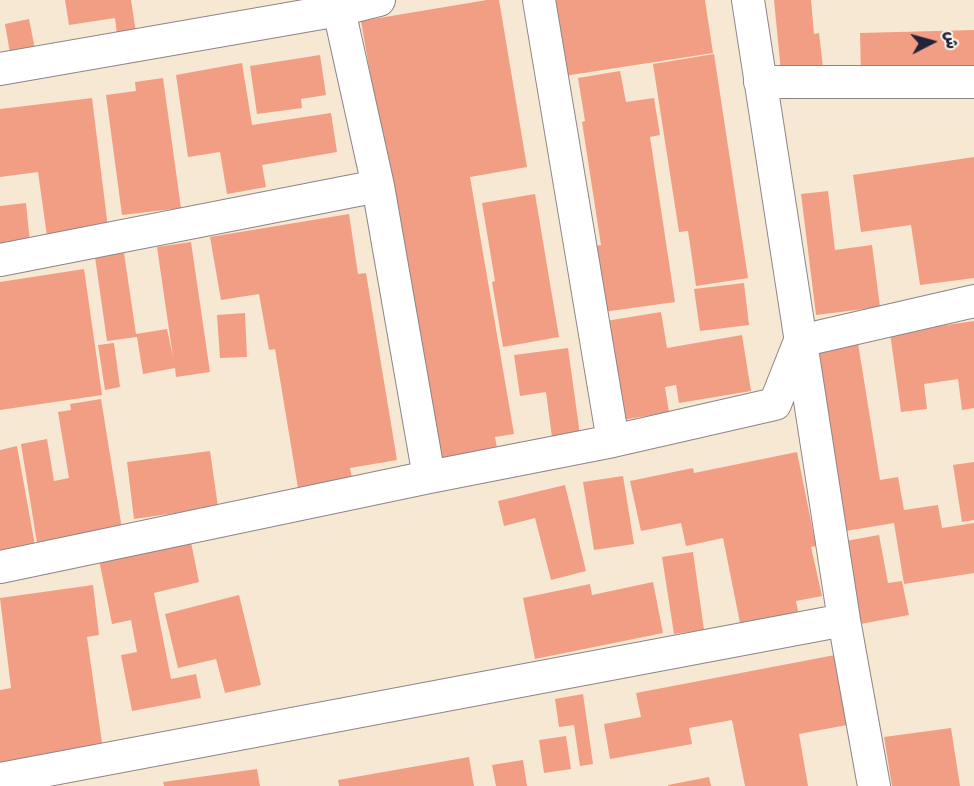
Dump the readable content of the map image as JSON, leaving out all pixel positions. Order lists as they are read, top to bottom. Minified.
{"north":"right"}
